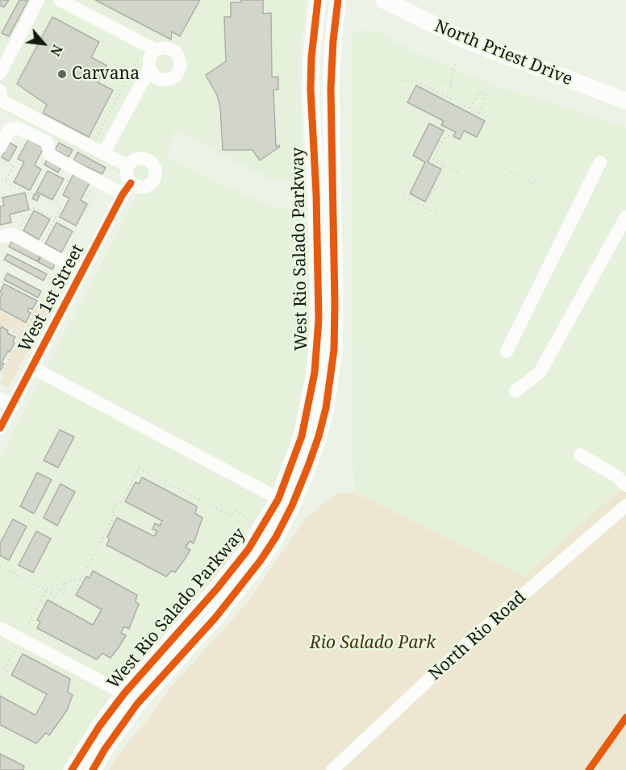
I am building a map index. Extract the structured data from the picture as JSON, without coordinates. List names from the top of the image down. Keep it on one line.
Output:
{"streets":{"main road":["North Priest Drive","West Rio Salado Parkway"],"street":["West 1st Street","North Rio Road"]},"parks":["Rio Salado Park"],"places":["Carvana"],"north":"bottom right"}
